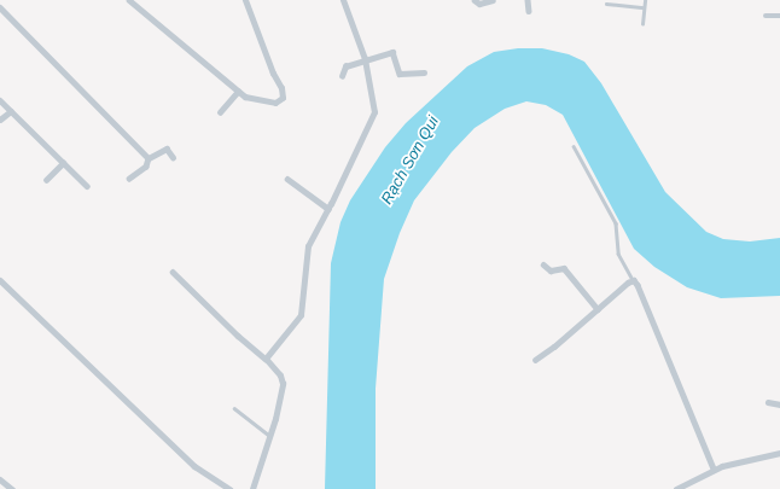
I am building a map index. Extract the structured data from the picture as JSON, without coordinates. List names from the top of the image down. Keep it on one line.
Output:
{"water":["Rạch Sơn Qui"]}
